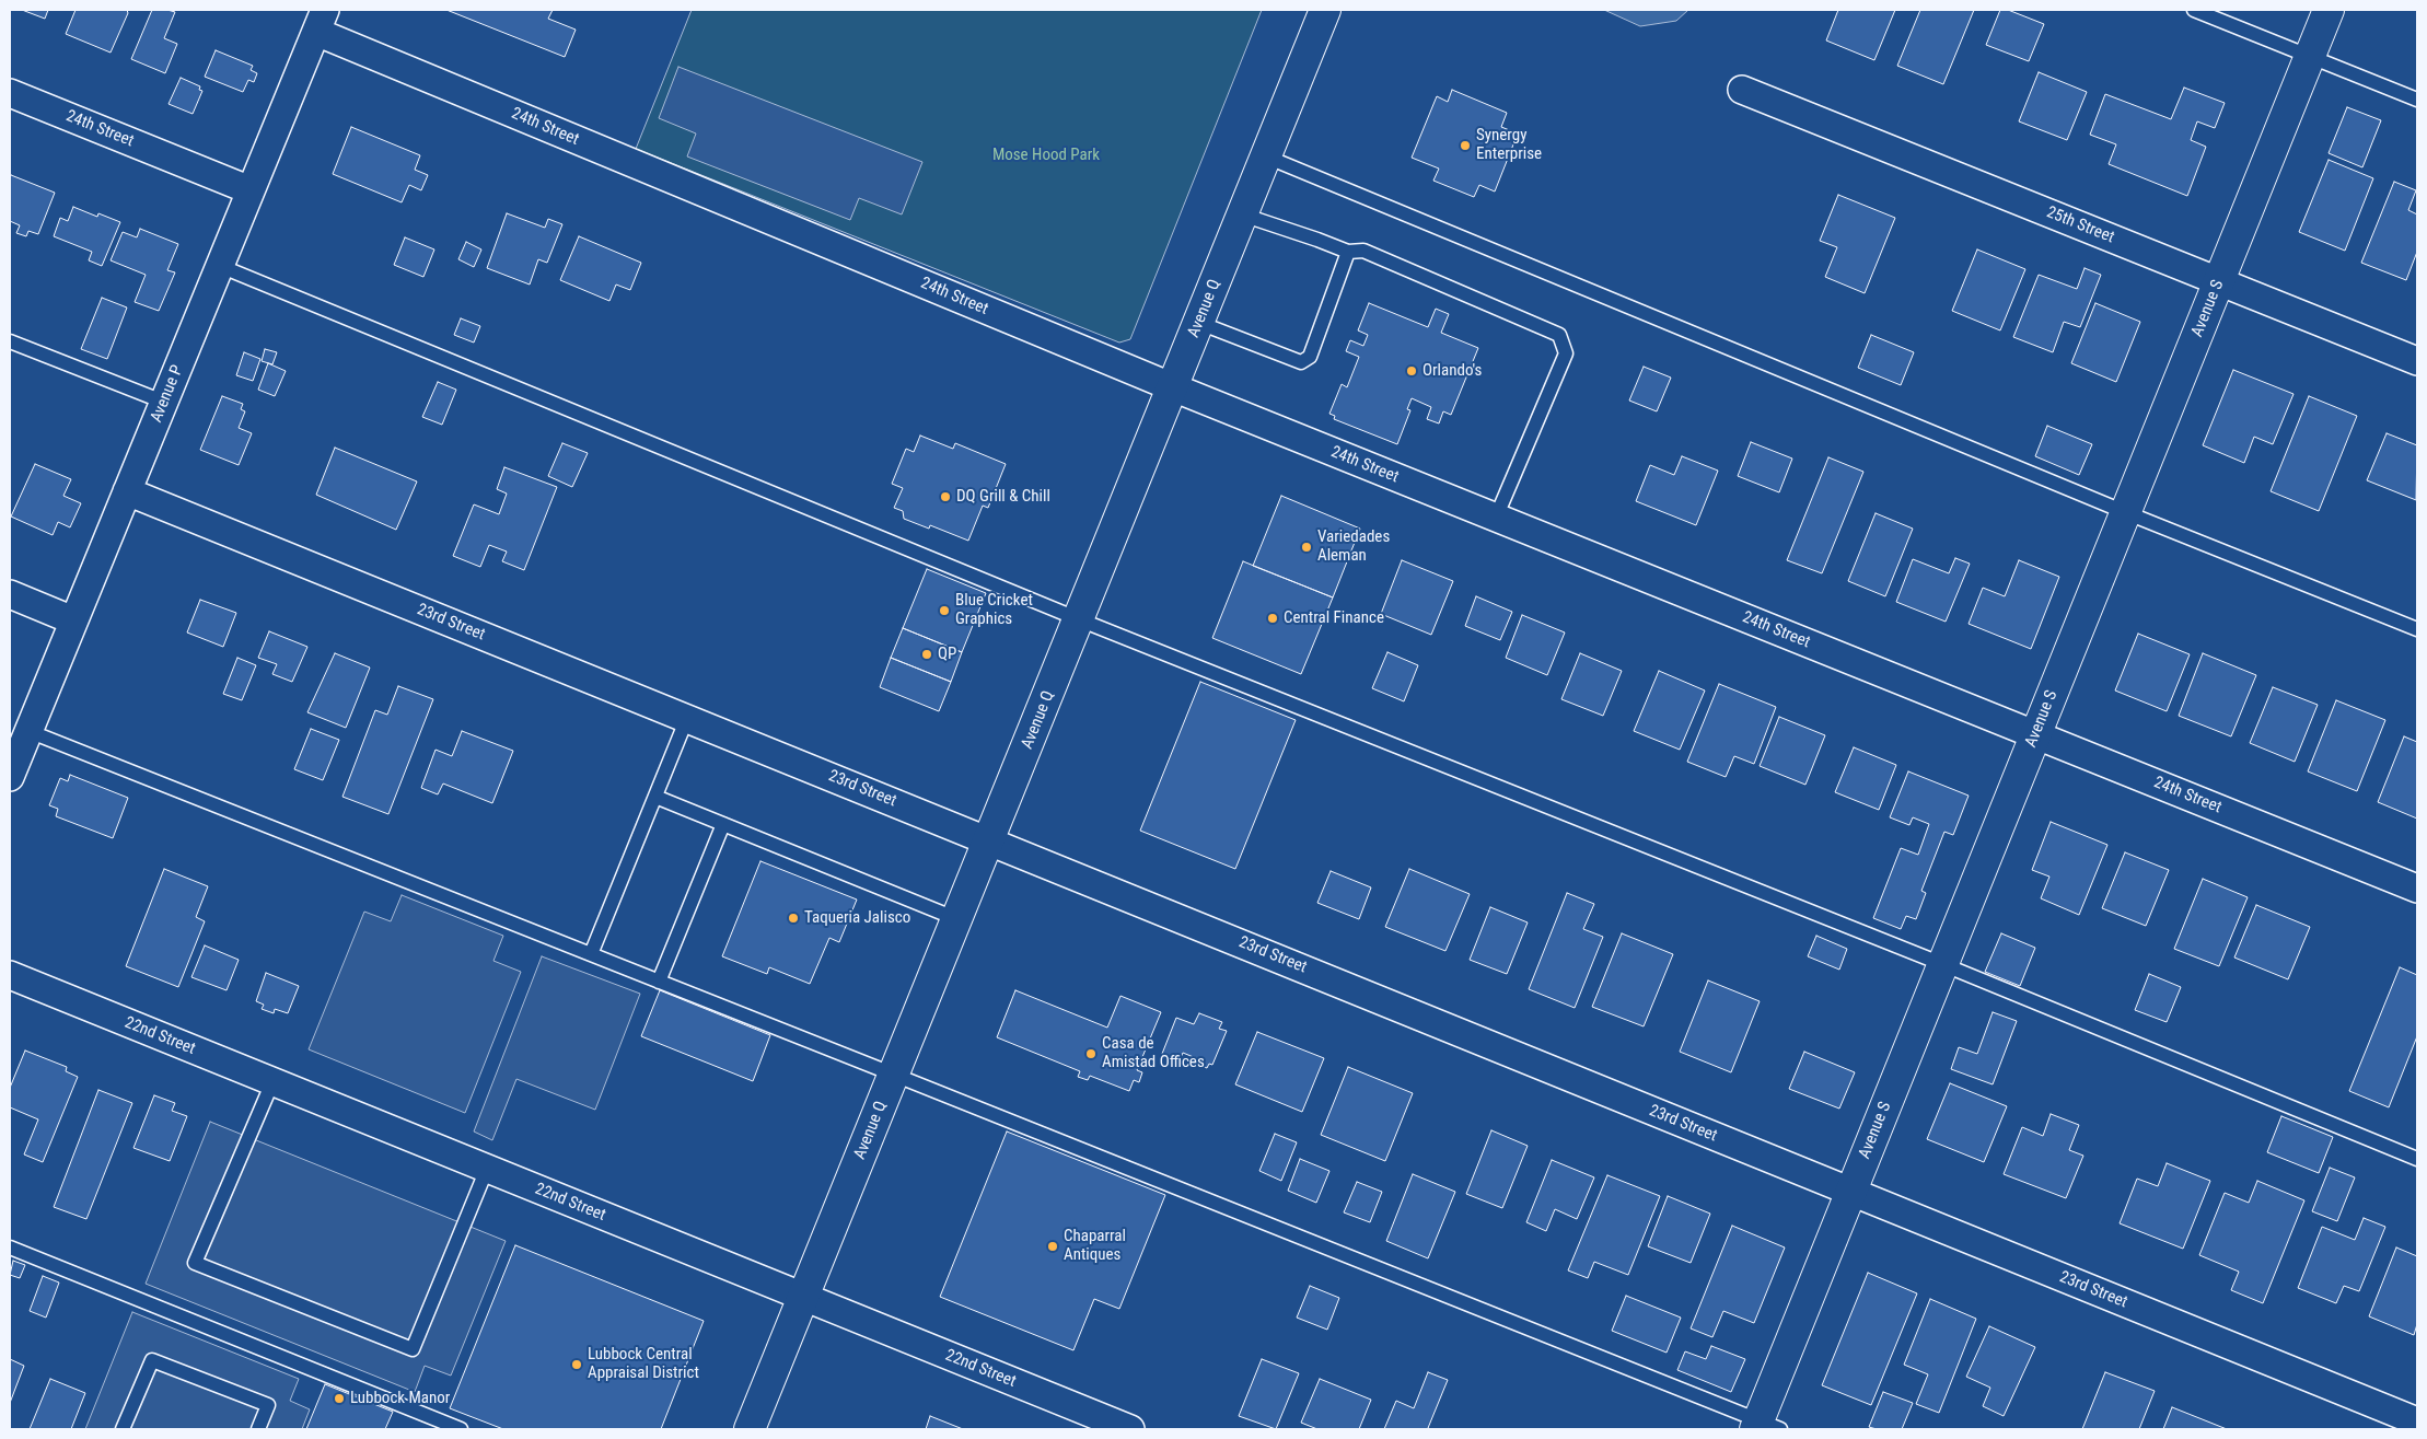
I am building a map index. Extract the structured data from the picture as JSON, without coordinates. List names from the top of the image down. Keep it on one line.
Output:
{"streets":{"main road":["Avenue Q","Avenue S"],"street":["24th Street","25th Street","Avenue P","23rd Street","22nd Street"]},"crossings":[["24th Street","Avenue Q"],["24th Street","Avenue S"],["24th Street","Avenue P"],["25th Street","Avenue S"],["Avenue Q","23rd Street"],["Avenue Q","22nd Street"],["Avenue S","23rd Street"],["Avenue P","23rd Street"]],"parks":["Mose Hood Park"],"places":["Synergy Enterprise","Orlando's","DQ Grill & Chill","Variedades Aleman","Blue Cricket Graphics","Central Finance","QP","Taqueria Jalisco","Casa de Amistad Offices","Chaparral Antiques","Lubbock Central Appraisal District","Lubbock Manor"]}
